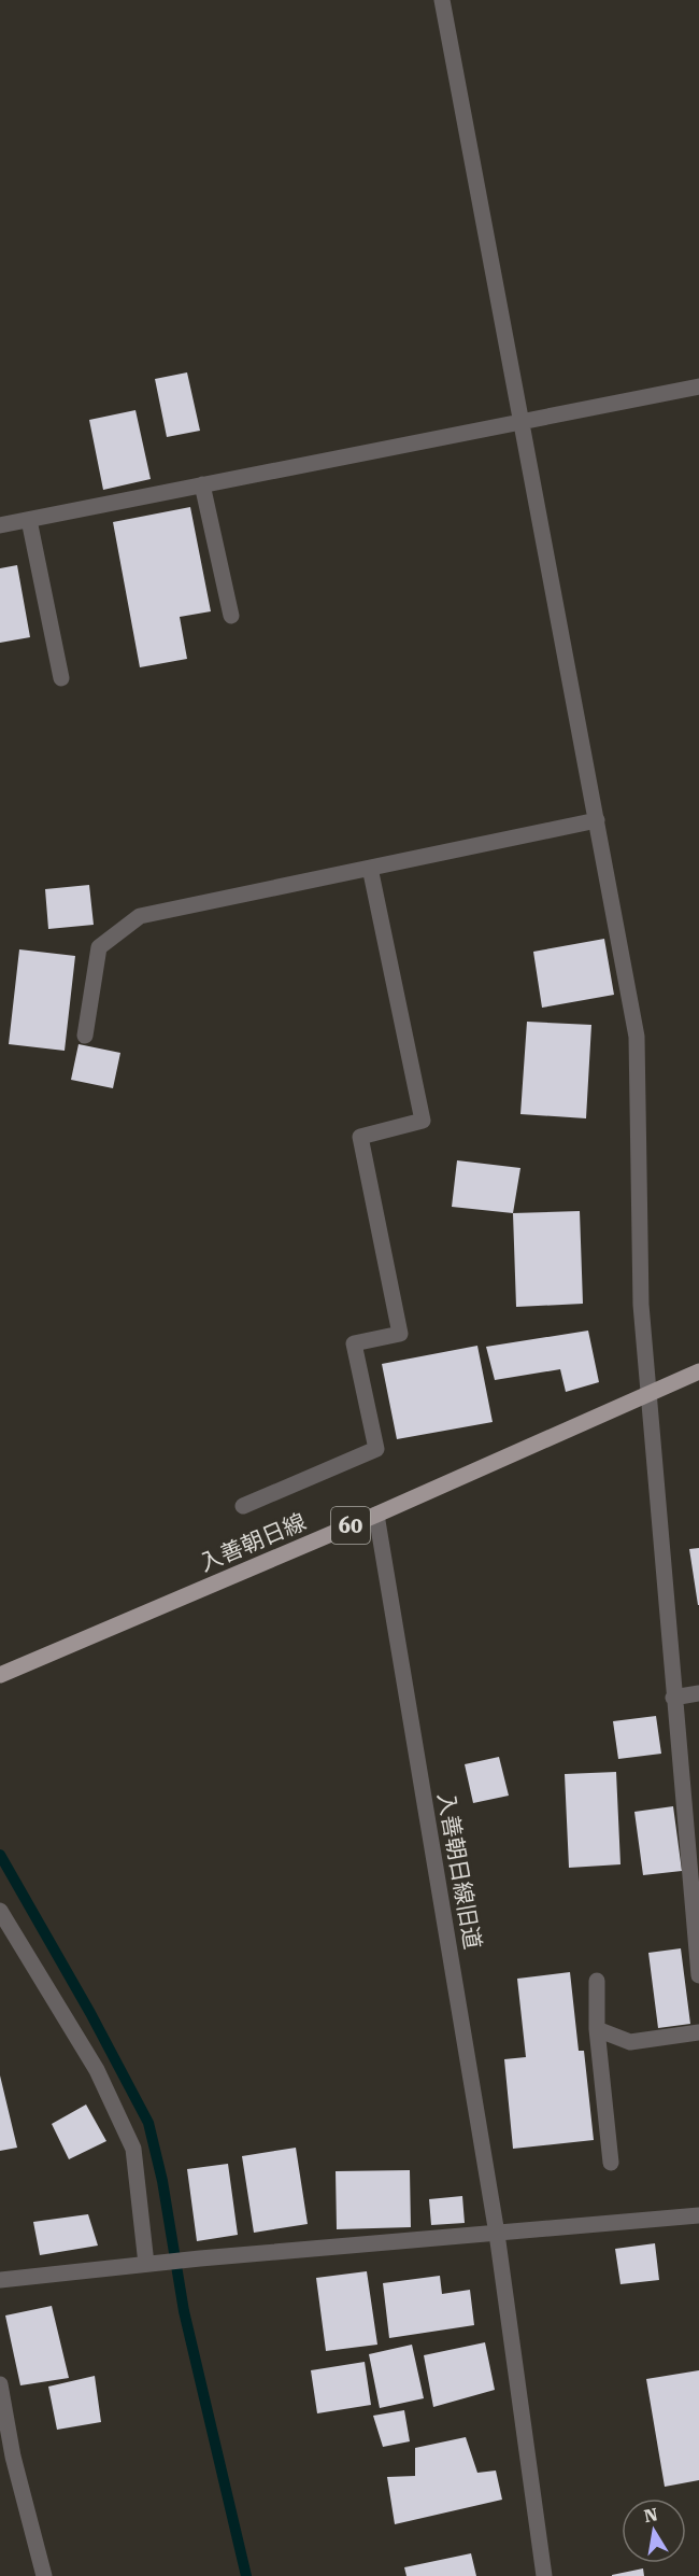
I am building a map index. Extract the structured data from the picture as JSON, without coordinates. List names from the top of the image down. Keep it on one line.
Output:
{"streets":{"main road":["60","入善朝日線"],"street":["入善朝日線旧道"]},"crossings":[["入善朝日線","入善朝日線旧道"]],"north":"top"}
